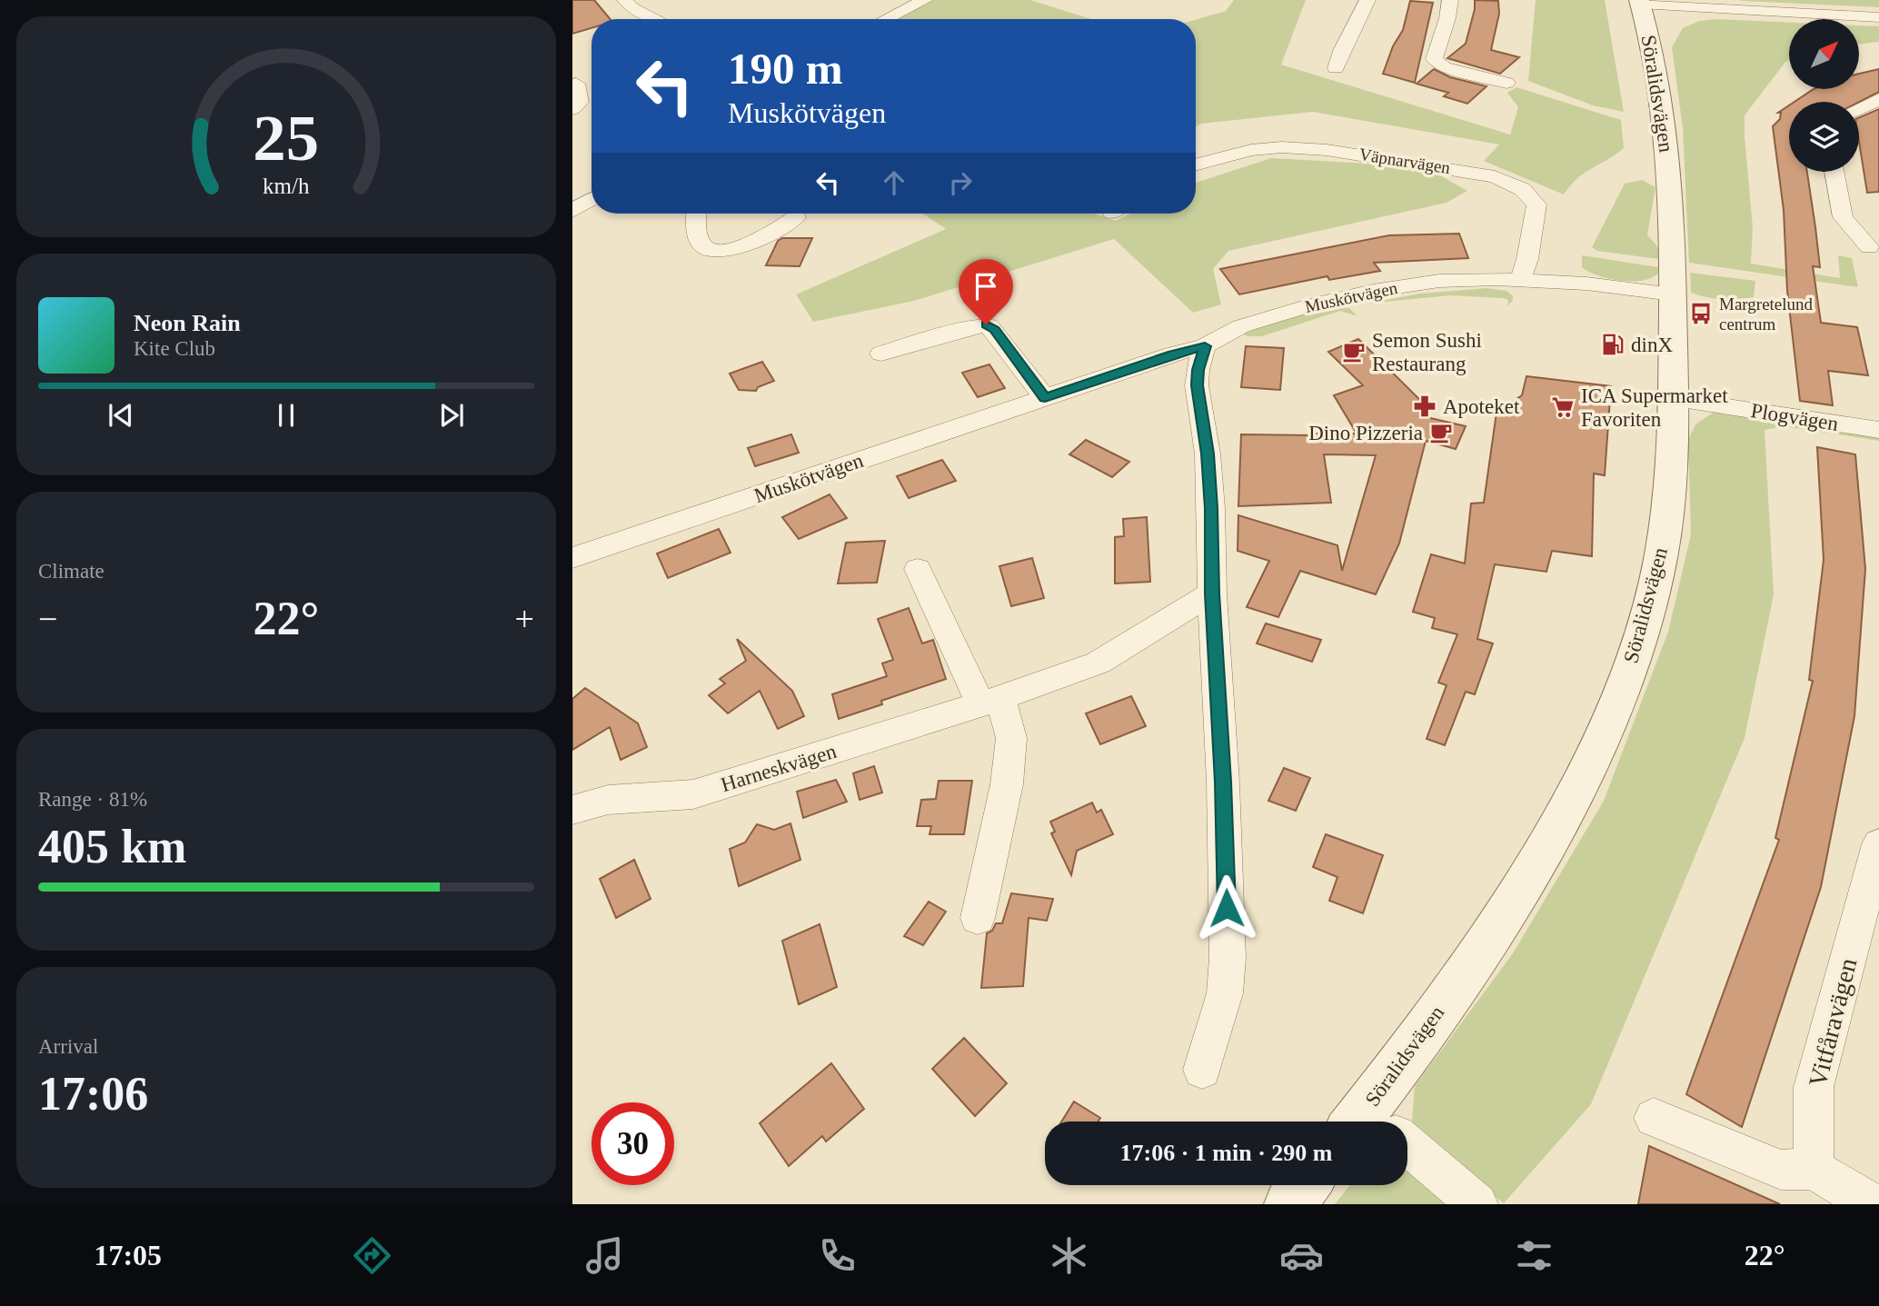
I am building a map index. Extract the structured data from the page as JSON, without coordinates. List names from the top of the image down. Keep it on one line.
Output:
{"streets":{"street":["Söralidsvägen","Väpnarvägen","Muskötvägen","Plogvägen","Harneskvägen","Vitfåravägen"]},"crossings":[["Söralidsvägen","Muskötvägen"],["Söralidsvägen","Plogvägen"],["Väpnarvägen","Muskötvägen"]],"places":{"bus stop":["Margretelund centrum"],"fuel station":["dinX"],"cafe":["Semon Sushi Restaurang","Dino Pizzeria"],"pharmacy":["Apoteket"],"supermarket":["ICA Supermarket Favoriten"]},"north":"top right","page":{"turn":["190 m","Muskötvägen"],"song":["Neon Rain","Kite Club"],"tile":["Climate",["Range · 81%","405 km"],["Arrival","17:06"]],"heat":["−","22°","+"],"limit":"30","trip":"17:06 · 1 min · 290 m","tabs":["17:05","22°"],"gauge":["25","km/h"]}}
